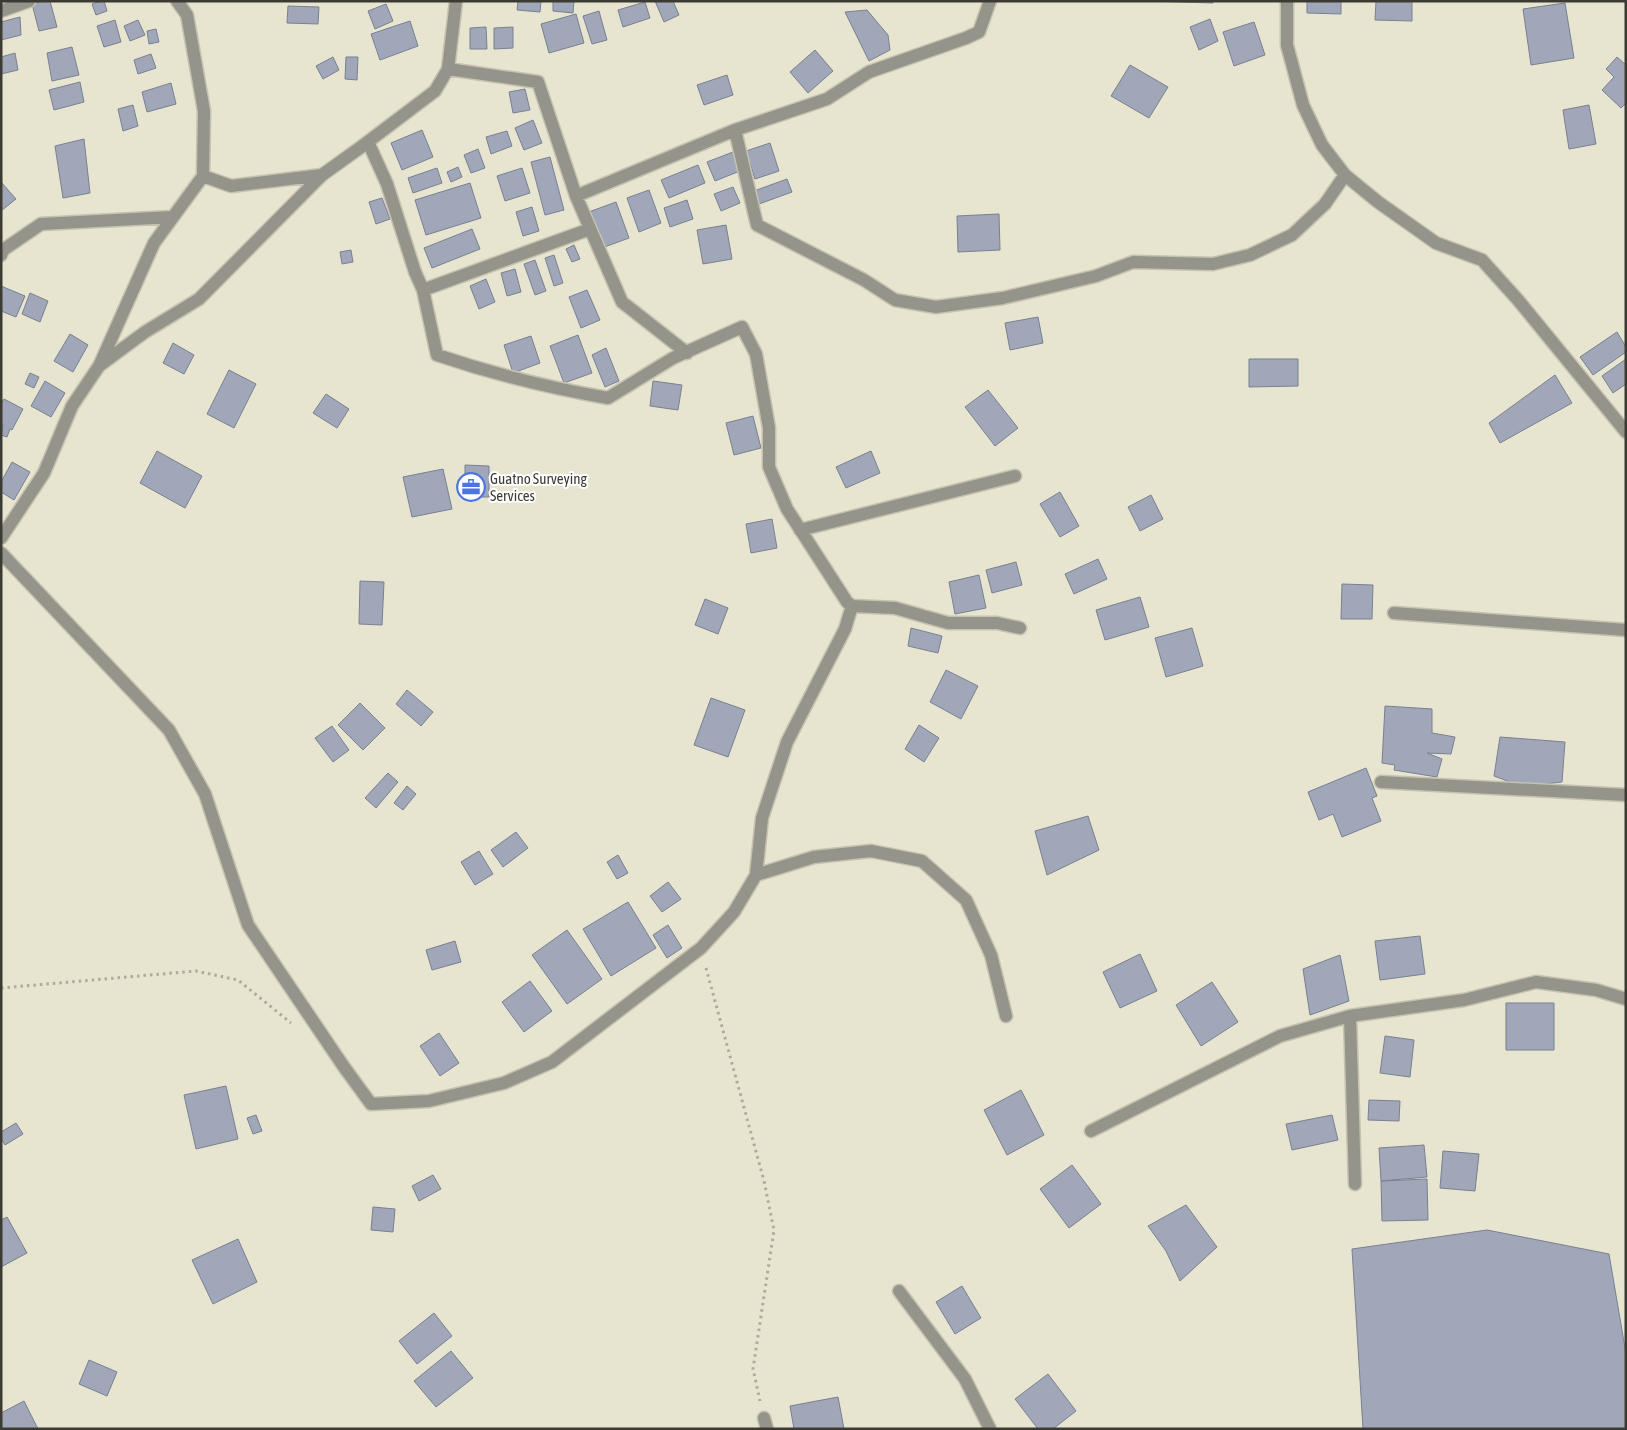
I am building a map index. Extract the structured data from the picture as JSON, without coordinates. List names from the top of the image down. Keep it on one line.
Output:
{"places":{"office":["Guatno Surveying Services"]}}
